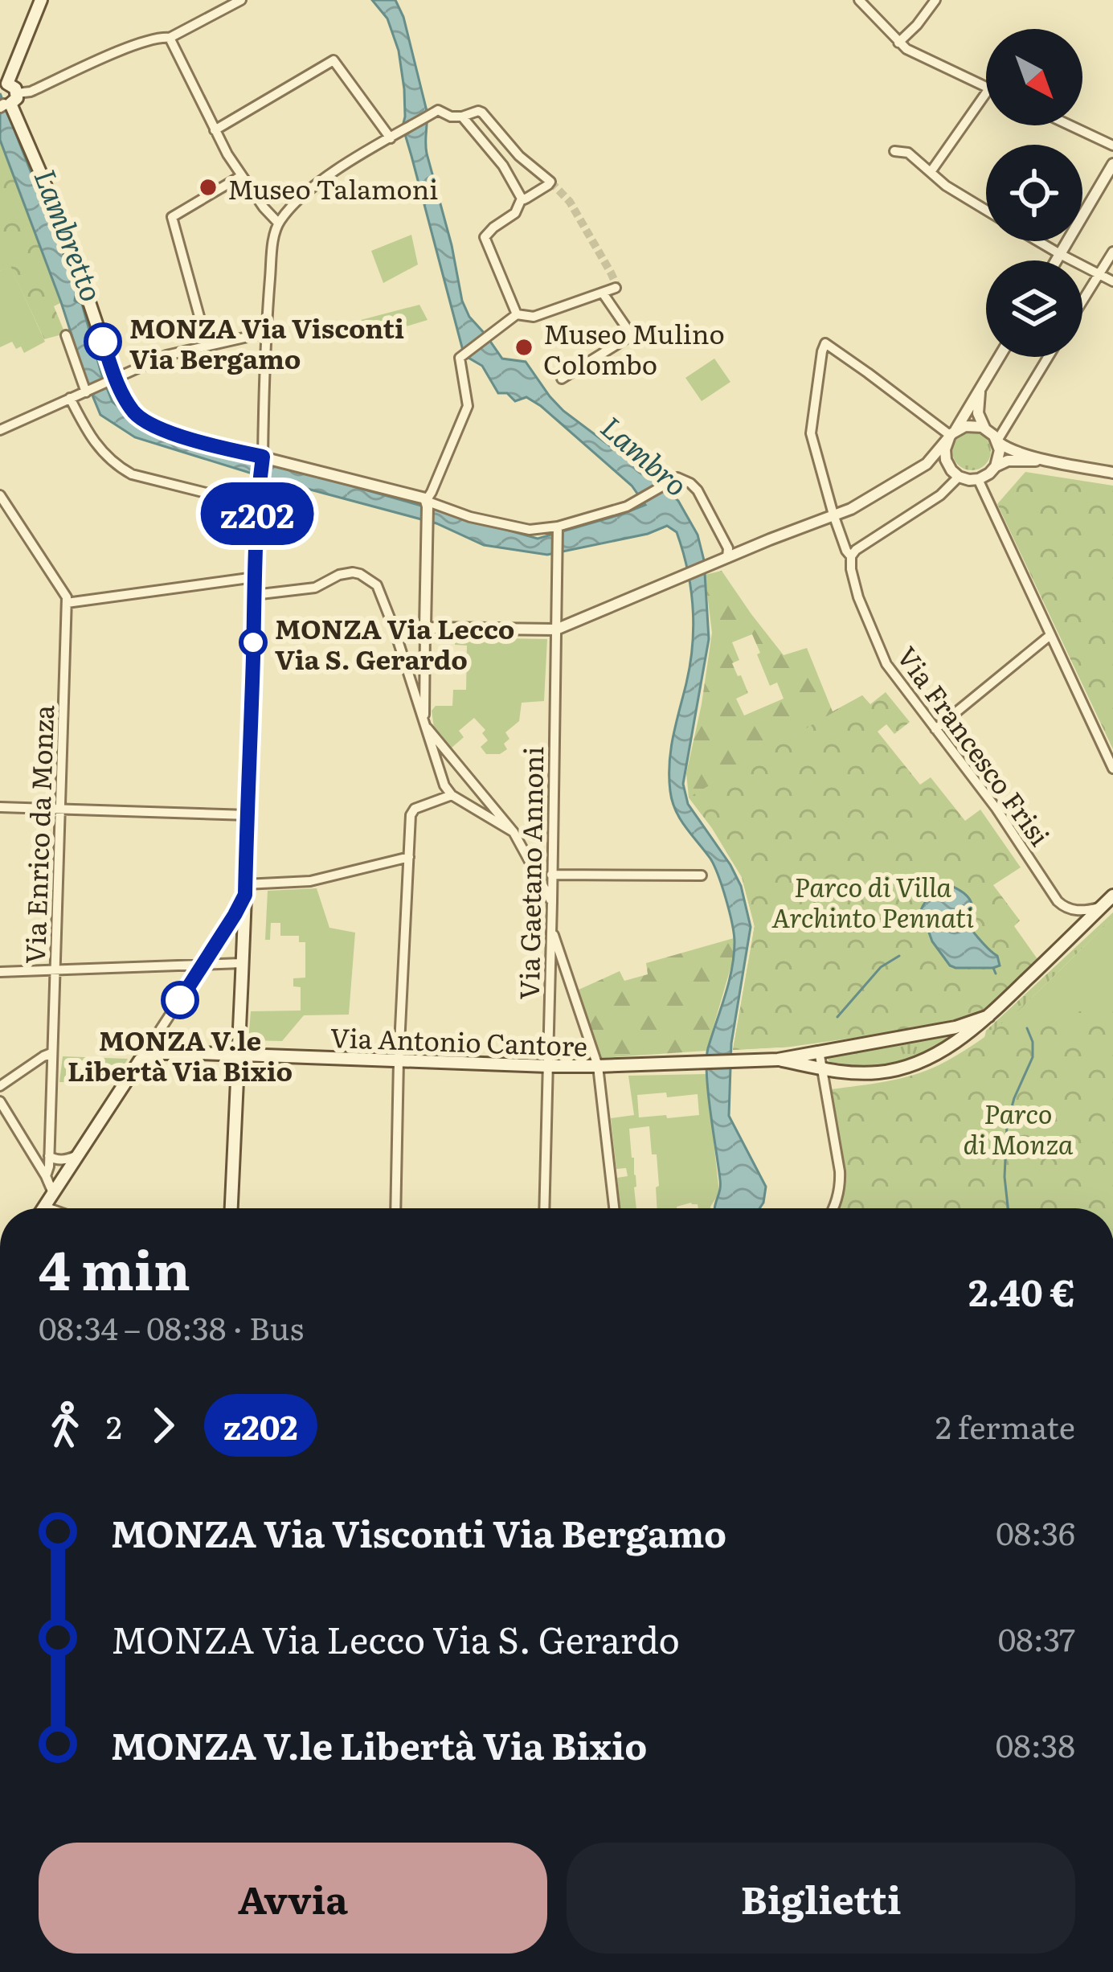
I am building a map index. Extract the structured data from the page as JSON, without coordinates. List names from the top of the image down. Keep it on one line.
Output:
{"streets":{"main road":["Via Antonio Cantore"],"street":["Via Francesco Frisi","Via Enrico da Monza","Via Gaetano Annoni"]},"crossings":[["Via Gaetano Annoni","Via Antonio Cantore"]],"water":["Lambretto","Lambro"],"parks":["Parco di Villa Archinto Pennati","Parco di Monza"],"places":["Museo Talamoni","MONZA Via Visconti Via Bergamo","Museo Mulino Colombo","MONZA Via Lecco Via S. Gerardo","MONZA V.le Libertà Via Bixio"],"lines":["bus line z202"],"north":"bottom right","page":{"on_map":"z202","heading":["4 min","08:34 – 08:38 · Bus","2.40 €"],"legs":["2","z202","2 fermate"],"list":[{"name":"MONZA Via Visconti Via Bergamo","value":"08:36"},{"name":"MONZA Via Lecco Via S. Gerardo","value":"08:37"},{"name":"MONZA V.le Libertà Via Bixio","value":"08:38"}],"buttons":["Avvia","Biglietti"]}}
